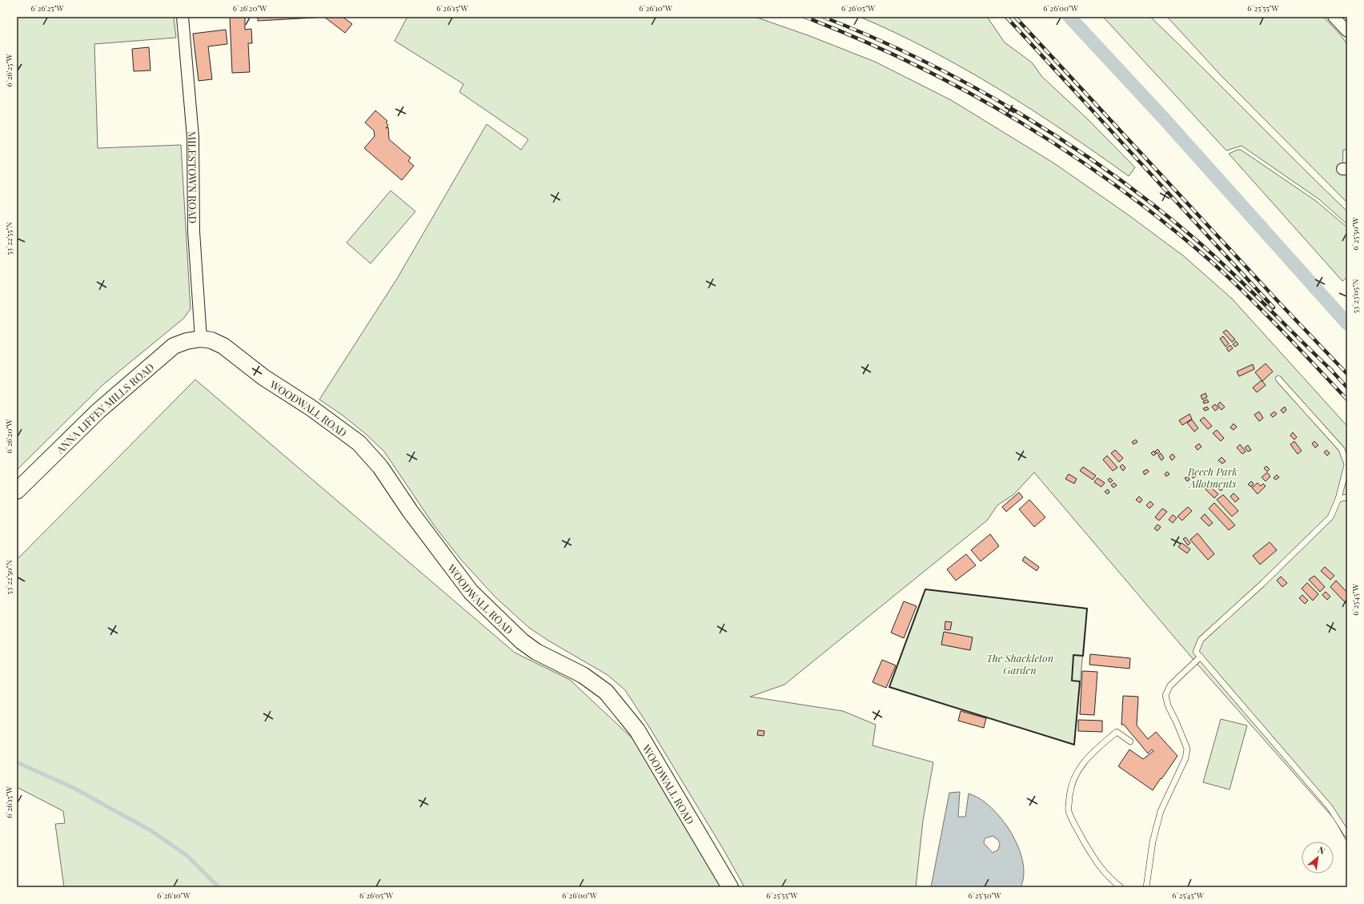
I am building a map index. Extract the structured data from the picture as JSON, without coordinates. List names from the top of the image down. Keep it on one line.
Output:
{"streets":{"main road":["ANNA LIFFEY MILLS ROAD","WOODWALL ROAD"],"street":["MILESTOWN ROAD"]},"crossings":[["MILESTOWN ROAD","ANNA LIFFEY MILLS ROAD"],["MILESTOWN ROAD","WOODWALL ROAD"],["ANNA LIFFEY MILLS ROAD","WOODWALL ROAD"]],"parks":["Beech Park Allotments","The Shackleton Garden"],"north":"top right","coordinates":["6°26'25\"W","6°26'20\"W","6°26'15\"W","6°26'10\"W","6°26'05\"W","6°26'00\"W","6°25'55\"W","6°25'50\"W","53°22'55\"N","53°23'05\"N","53°22'50\"N","6°25'45\"W"]}
